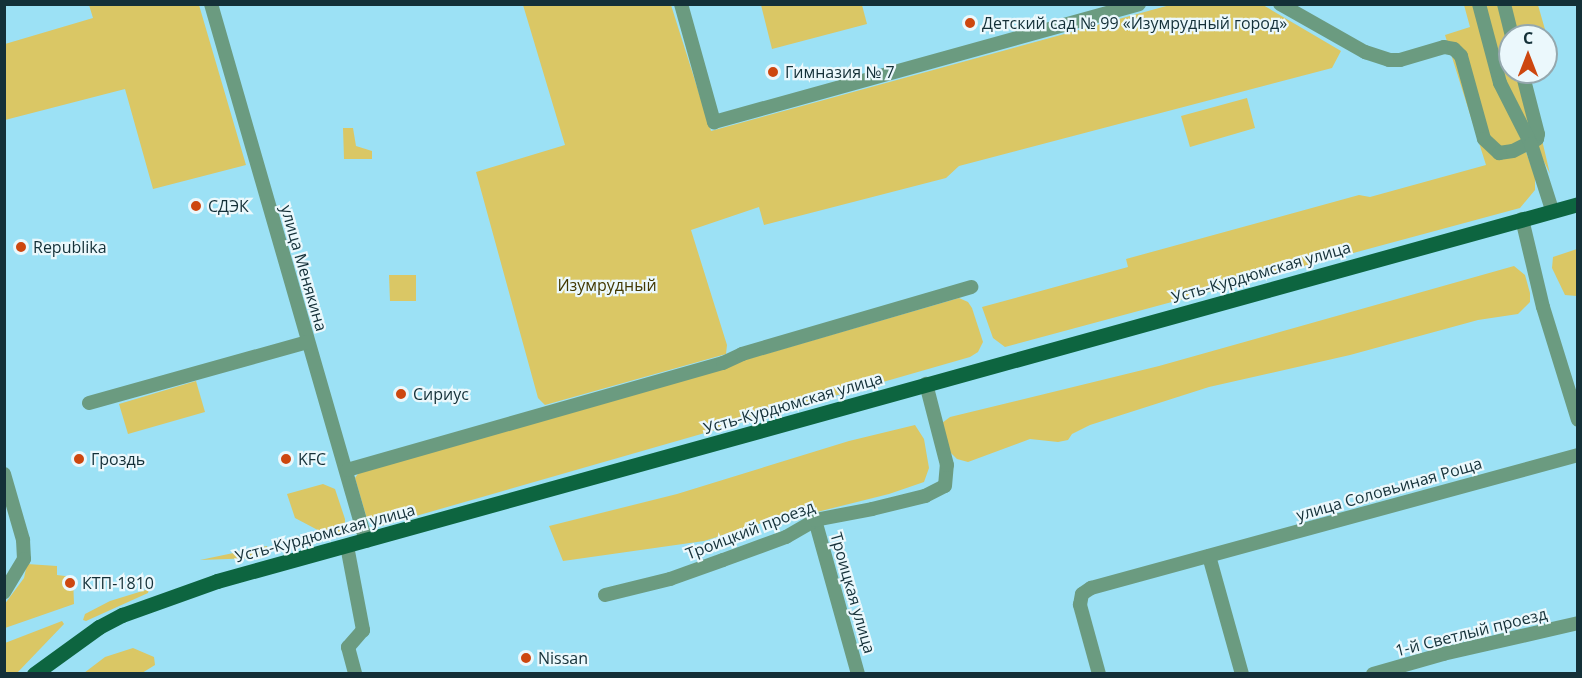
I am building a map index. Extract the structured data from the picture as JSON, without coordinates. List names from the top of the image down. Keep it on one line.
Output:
{"streets":{"main road":["Усть-Курдюмская улица"],"street":["улица Менякина","улица Соловьиная Роща","Троицкий проезд","Троицкая улица","1-й Светлый проезд"]},"crossings":[["улица Менякина","Усть-Курдюмская улица"],["Усть-Курдюмская улица","Троицкий проезд"],["Троицкий проезд","Троицкая улица"]],"parks":["Изумрудный"],"places":["Детский сад № 99 «Изумрудный город»","Гимназия № 7","СДЭК","Republika","Сириус","Гроздь","KFC","КТП-1810","Nissan"],"north":"top"}
